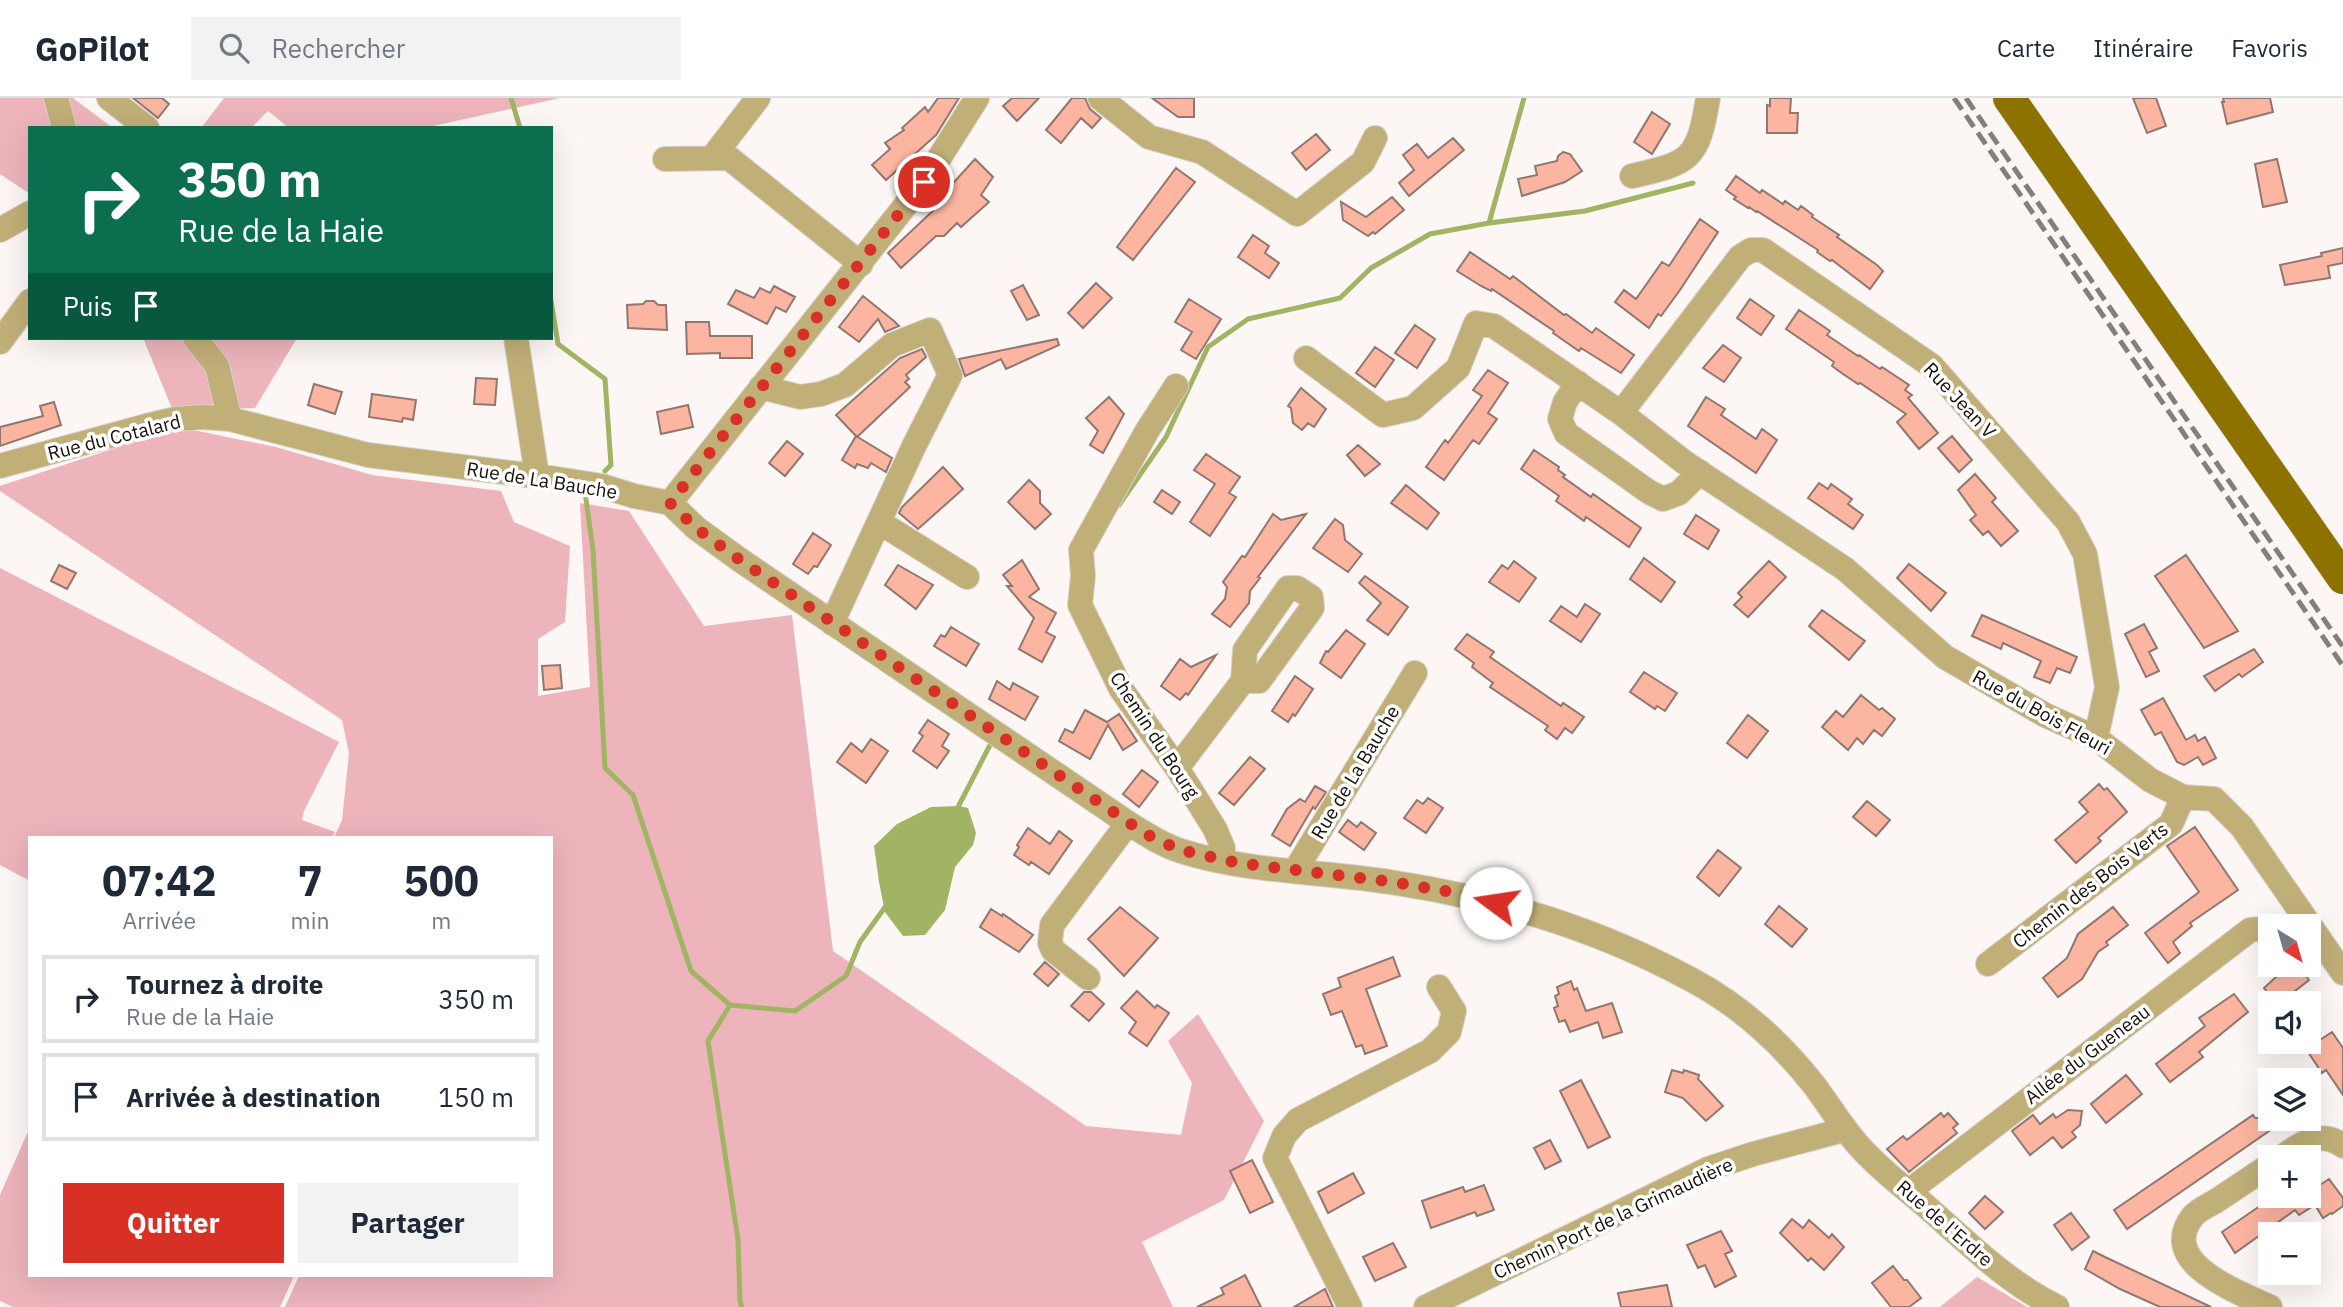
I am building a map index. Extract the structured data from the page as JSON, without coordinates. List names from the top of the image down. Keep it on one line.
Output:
{"streets":{"street":["Rue Jean V","Rue du Cotalard","Rue de La Bauche","Rue du Bois Fleuri","Chemin du Bourg","Chemin des Bois Verts","Allée du Gueneau","Chemin Port de la Grimaudière","Rue de l'Erdre"]},"crossings":[["Rue Jean V","Rue du Bois Fleuri"],["Rue du Cotalard","Rue de La Bauche"],["Rue du Bois Fleuri","Chemin des Bois Verts"],["Allée du Gueneau","Rue de l'Erdre"],["Chemin Port de la Grimaudière","Rue de l'Erdre"]],"north":"bottom right","page":{"header":"GoPilot","search":"Rechercher","nav":["Carte","Itinéraire","Favoris"],"turn":["350 m","Rue de la Haie"],"then":"Puis","eta":["07:42","Arrivée","7","min","500","m"],"map_buttons":["+","−"],"list":[{"name":"Tournez à droite","note":"Rue de la Haie","value":"350 m"},{"name":"Arrivée à destination","value":"150 m"}],"buttons":["Quitter","Partager"]}}
